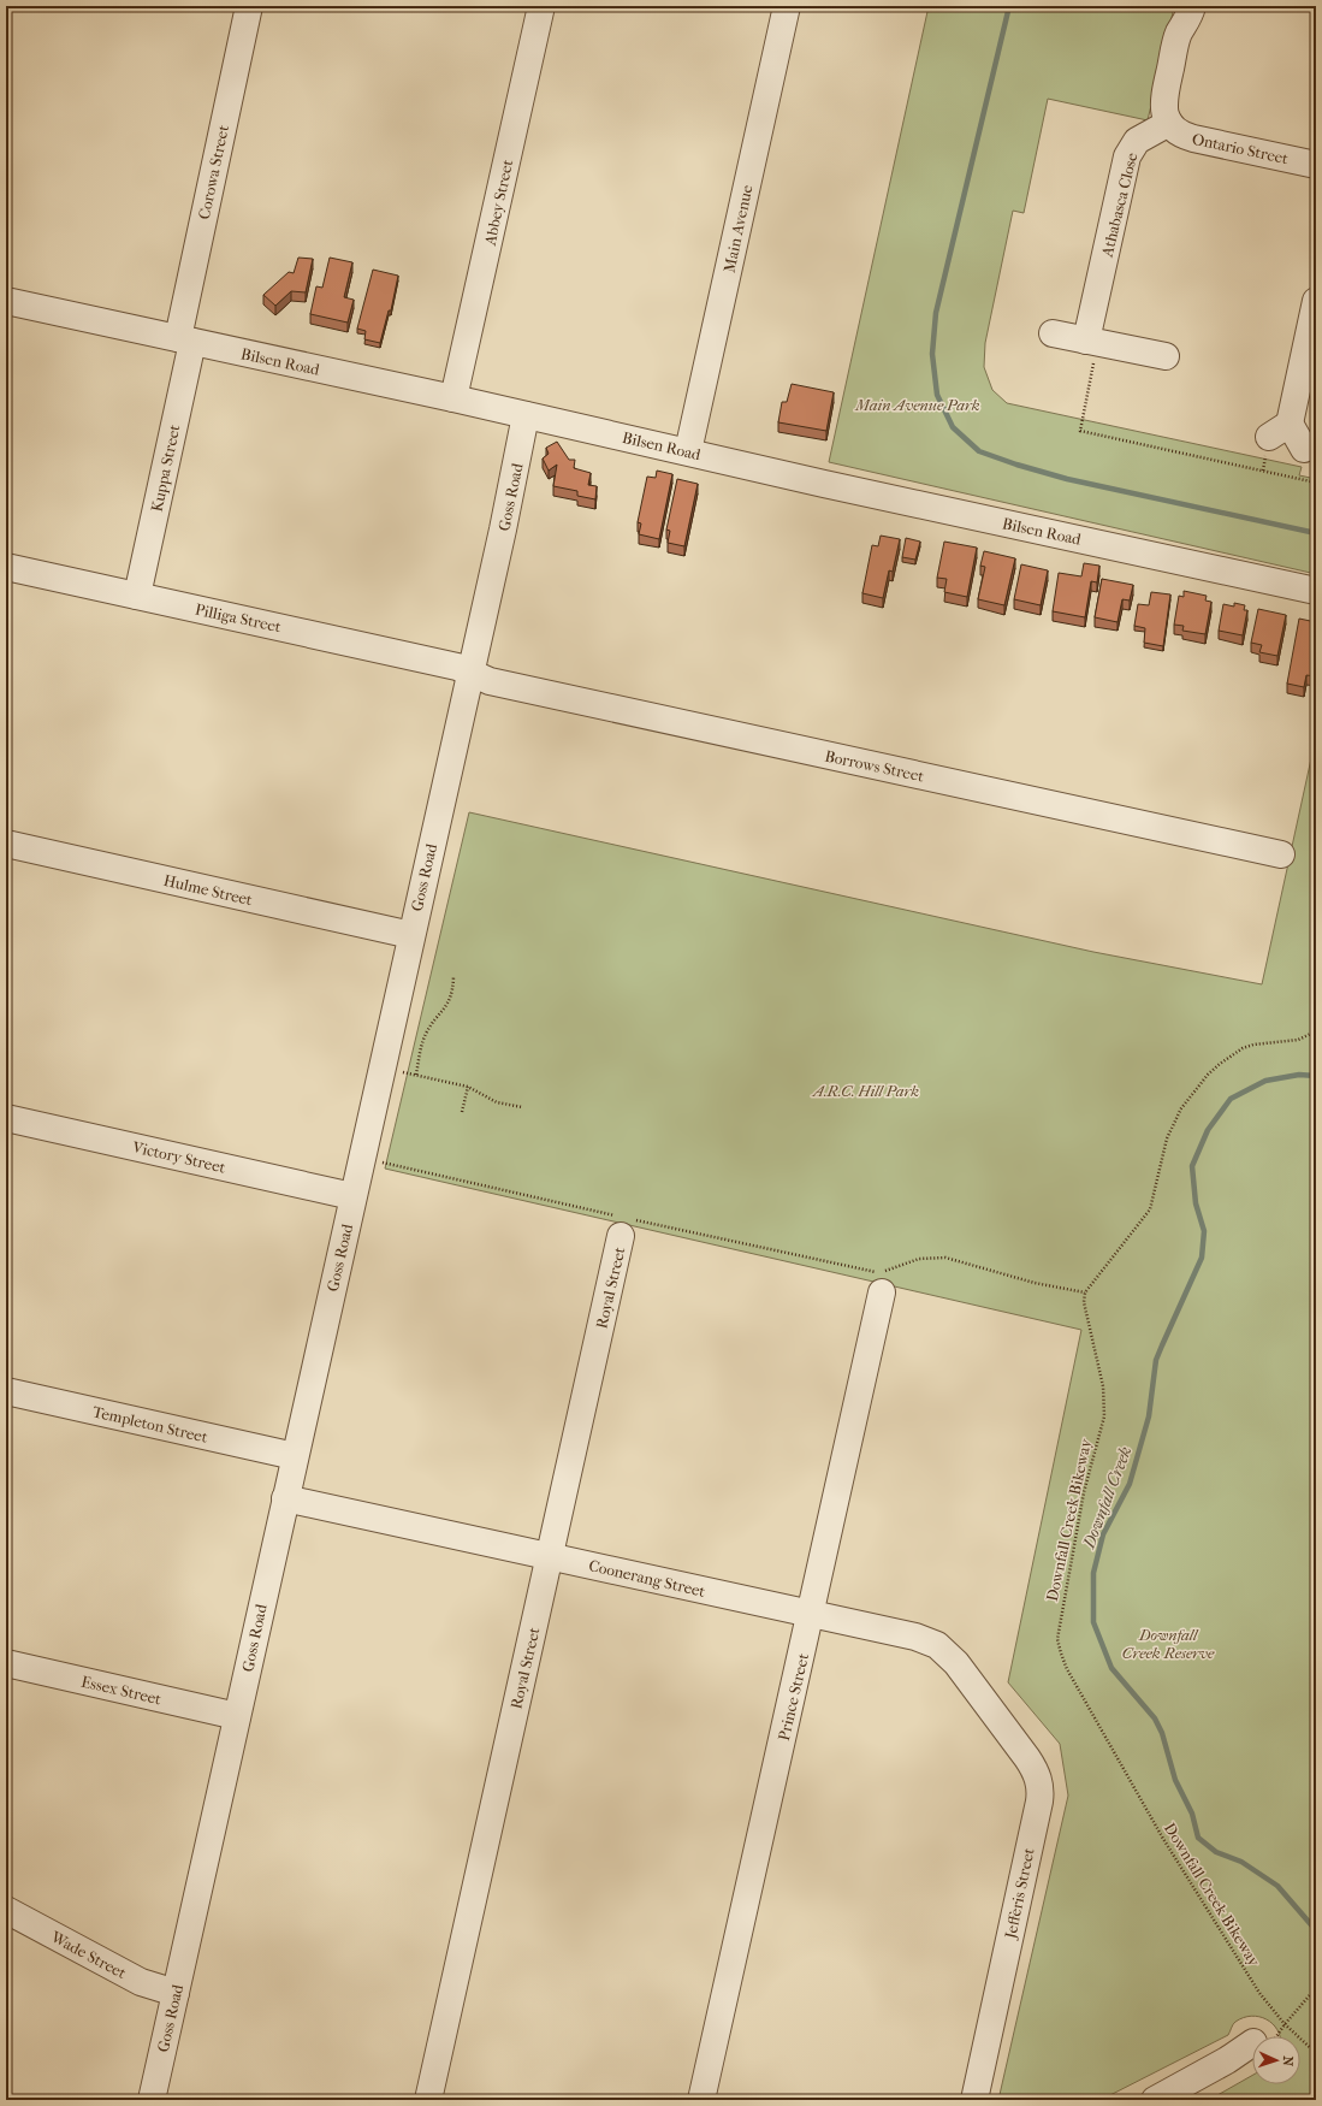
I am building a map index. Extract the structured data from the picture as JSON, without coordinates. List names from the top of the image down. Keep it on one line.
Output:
{"streets":{"street":["Ontario Street","Corowa Street","Abbey Street","Athabasca Close","Main Avenue","Bilsen Road","Kuppa Street","Goss Road","Pilliga Street","Borrows Street","Hulme Street","Victory Street","Royal Street","Templeton Street","Coonerang Street","Essex Street","Prince Street","Jefferis Street","Wade Street"],"path":["Downfall Creek Bikeway"]},"crossings":[["Ontario Street","Athabasca Close"],["Corowa Street","Bilsen Road"],["Corowa Street","Kuppa Street"],["Abbey Street","Bilsen Road"],["Main Avenue","Bilsen Road"],["Bilsen Road","Kuppa Street"],["Bilsen Road","Goss Road"],["Kuppa Street","Pilliga Street"],["Goss Road","Pilliga Street"],["Goss Road","Borrows Street"],["Goss Road","Hulme Street"],["Goss Road","Victory Street"],["Goss Road","Templeton Street"],["Goss Road","Coonerang Street"],["Goss Road","Essex Street"],["Goss Road","Wade Street"],["Pilliga Street","Borrows Street"],["Royal Street","Coonerang Street"],["Coonerang Street","Prince Street"],["Coonerang Street","Jefferis Street"]],"water":["Downfall Creek"],"parks":["Main Avenue Park","A.R.C. Hill Park","Downfall Creek Reserve"],"north":"right"}
